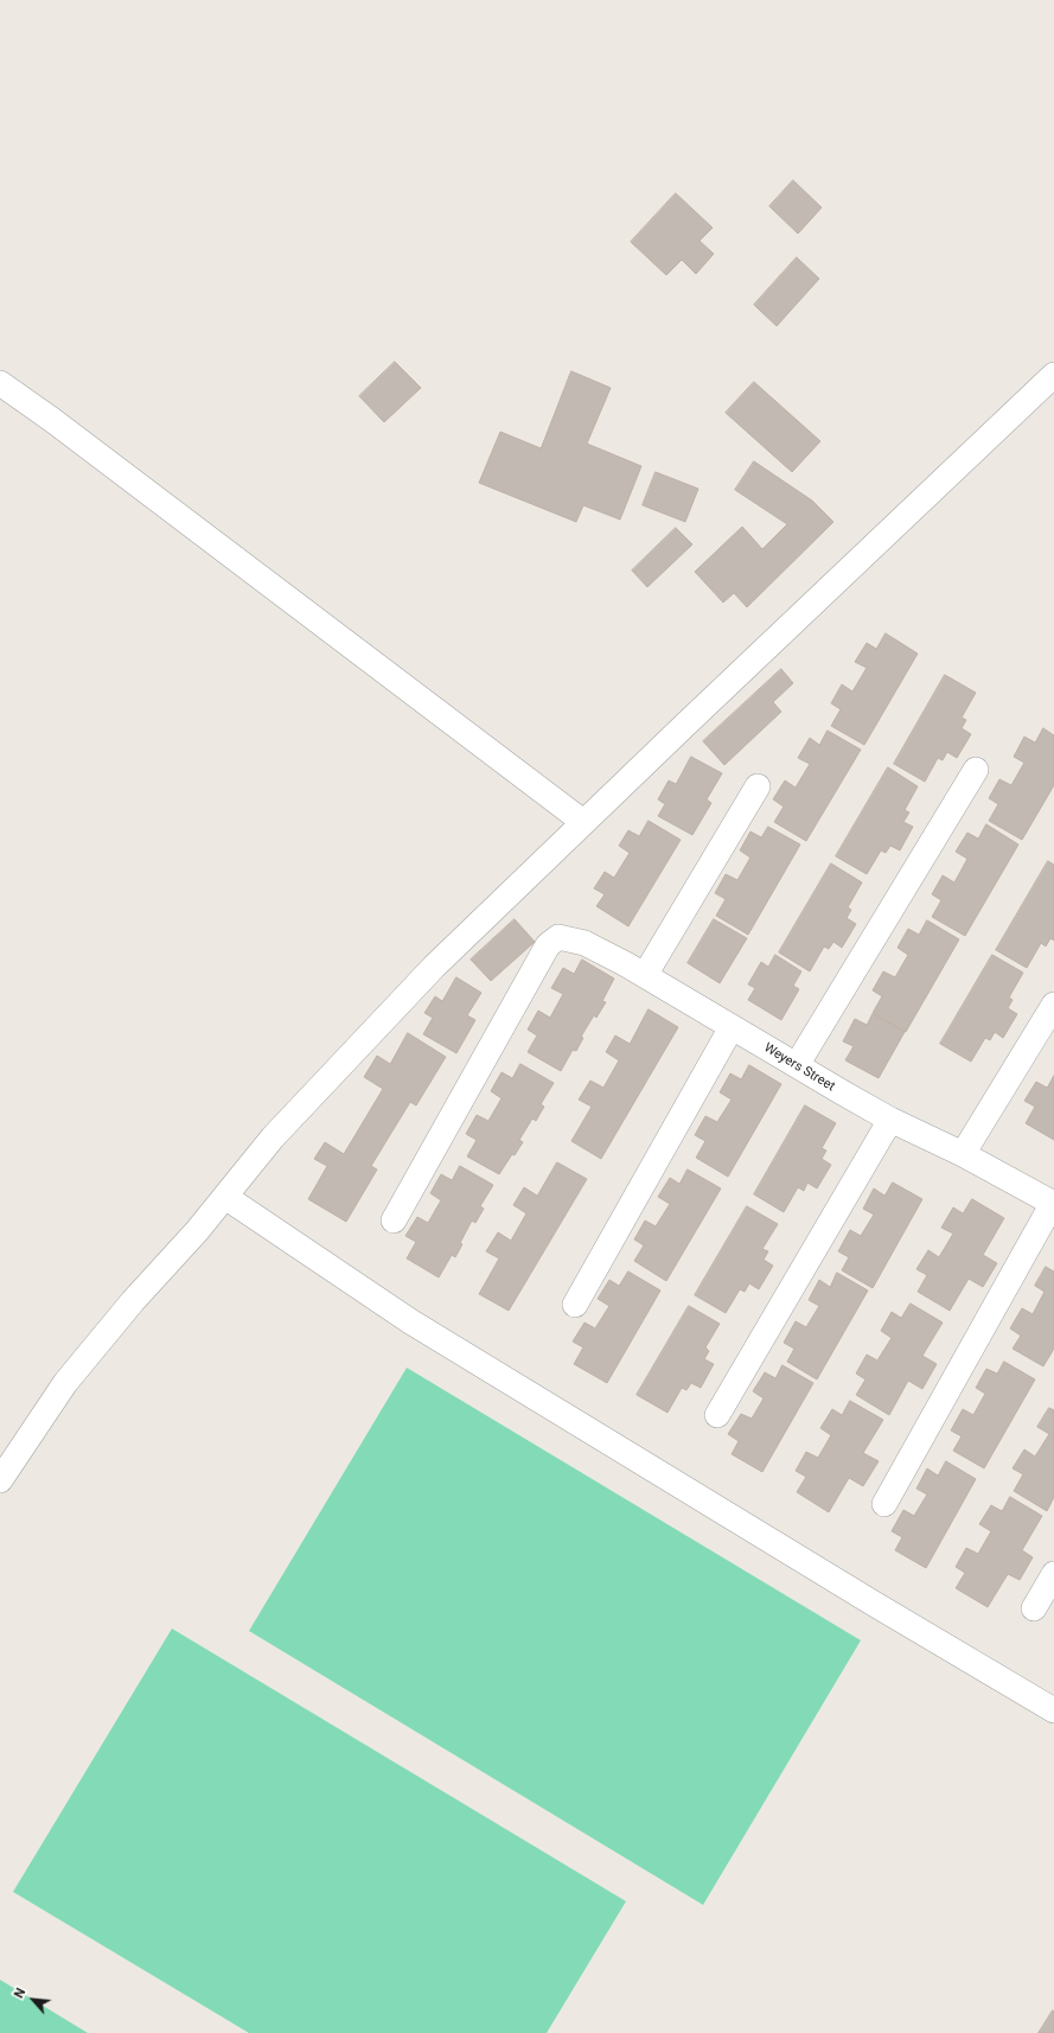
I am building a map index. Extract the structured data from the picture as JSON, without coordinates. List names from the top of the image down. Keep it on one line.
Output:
{"streets":{"street":["Weyers Street"]},"north":"top left"}
